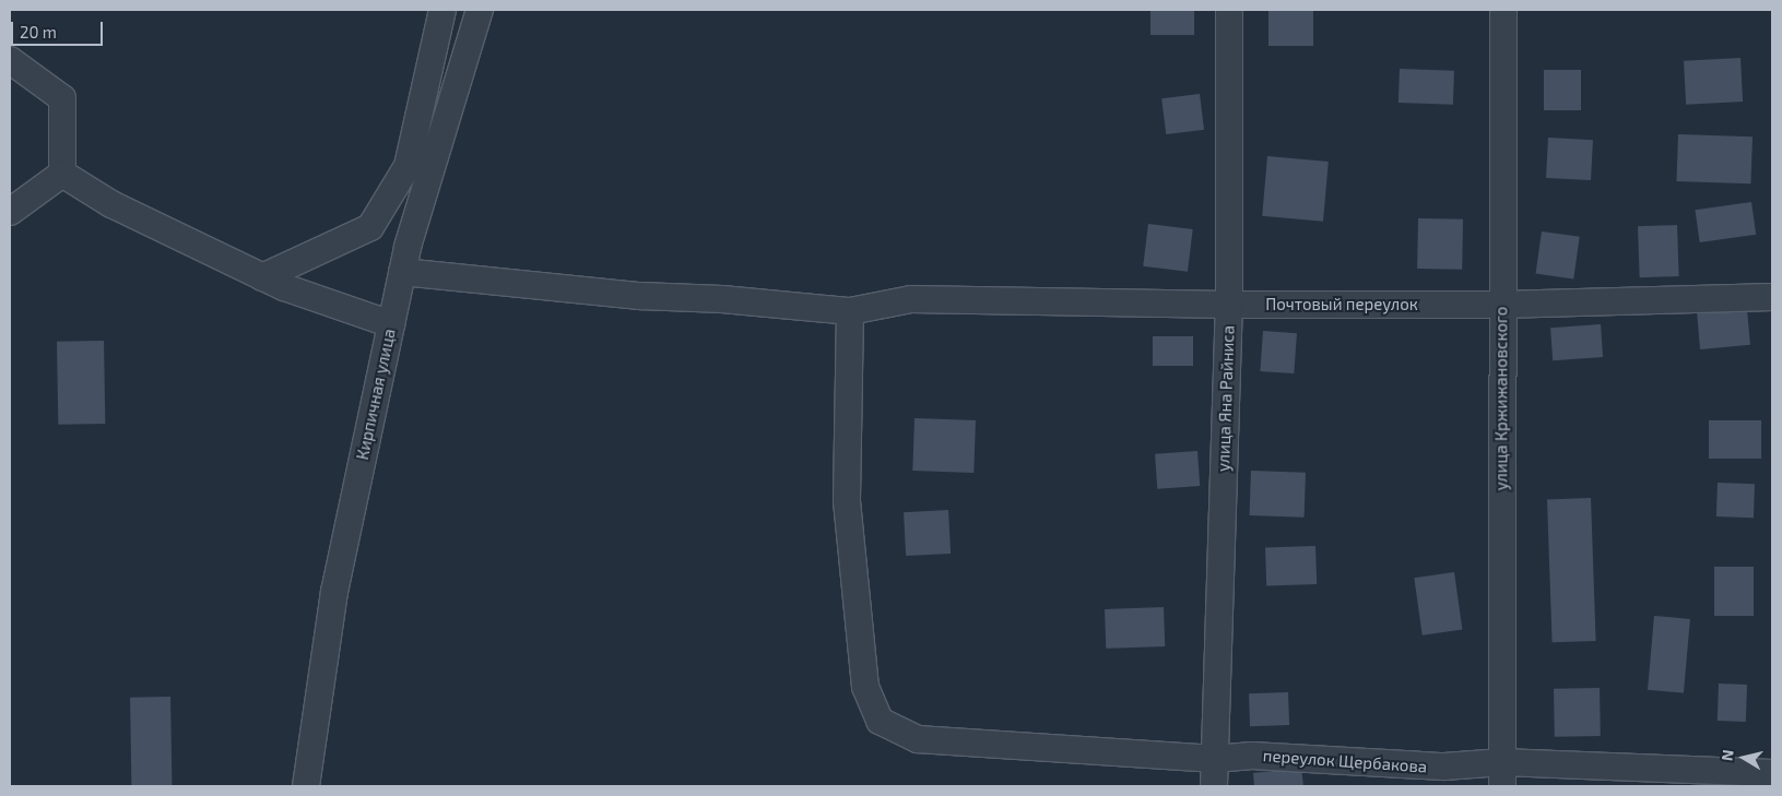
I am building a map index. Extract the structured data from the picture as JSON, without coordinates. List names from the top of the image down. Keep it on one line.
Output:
{"streets":{"street":["Почтовый переулок","Кирпичная улица","улица Яна Райниса","улица Кржижановского","переулок Щербакова"]},"crossings":[["Почтовый переулок","Кирпичная улица"],["Почтовый переулок","улица Яна Райниса"],["Почтовый переулок","улица Кржижановского"],["Почтовый переулок","переулок Щербакова"],["улица Яна Райниса","переулок Щербакова"],["улица Кржижановского","переулок Щербакова"]],"scale_bar":"20 m","north":"left"}
